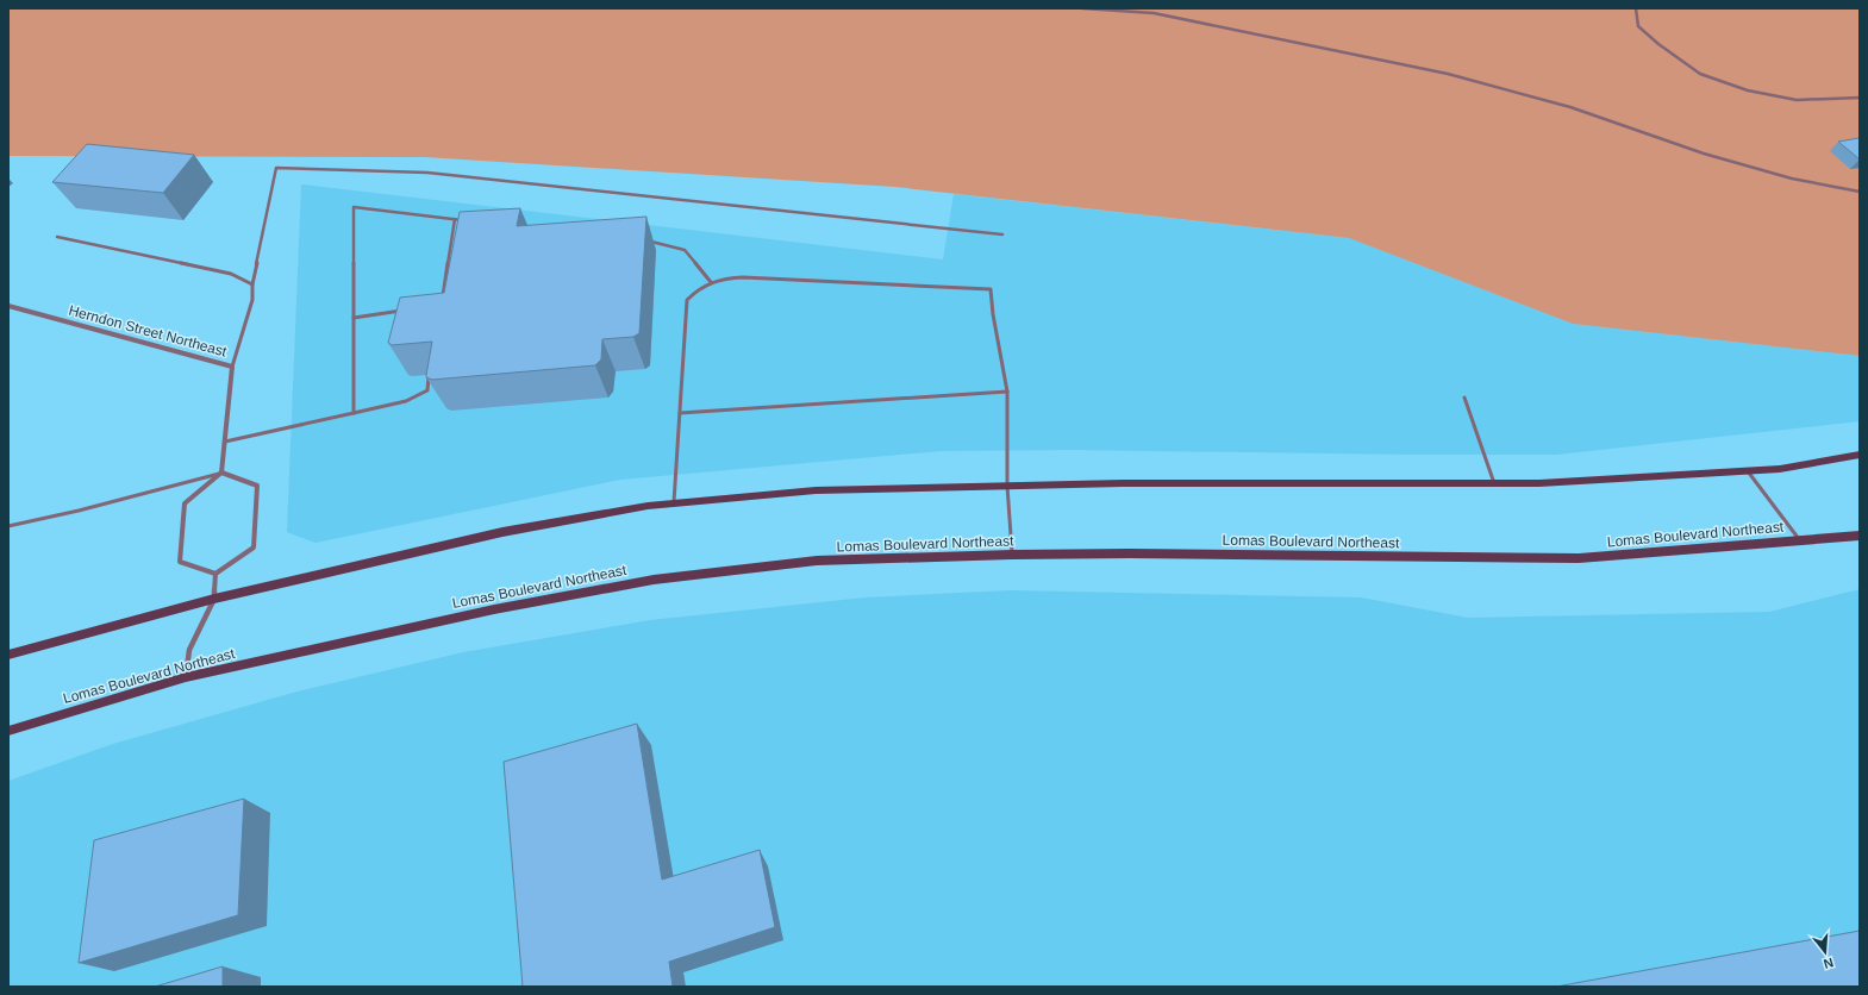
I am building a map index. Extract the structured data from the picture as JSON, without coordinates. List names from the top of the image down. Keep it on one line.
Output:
{"streets":{"main road":["Lomas Boulevard Northeast"],"street":["Herndon Street Northeast"]},"north":"bottom"}
